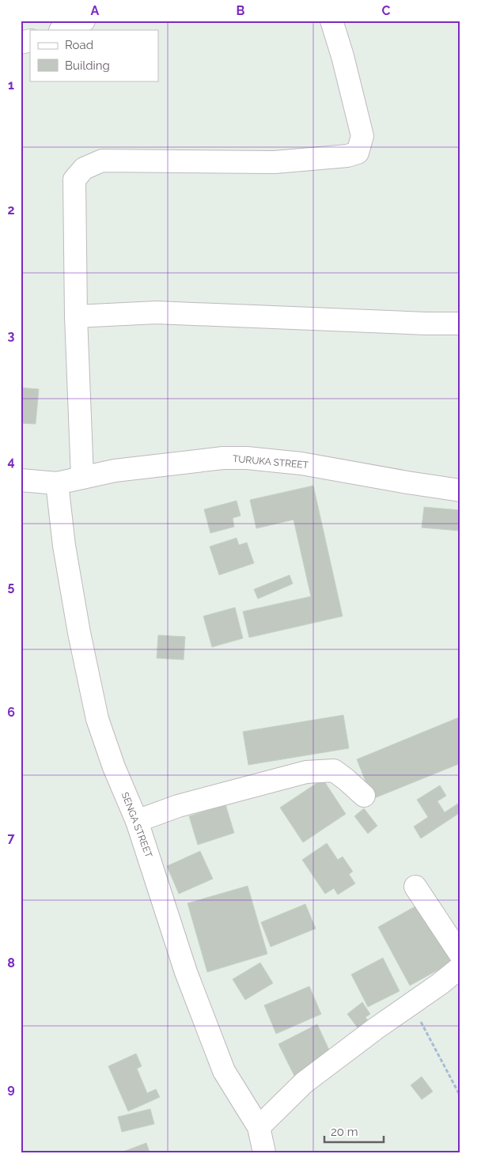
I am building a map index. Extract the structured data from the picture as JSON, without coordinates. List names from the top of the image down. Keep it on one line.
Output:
{"streets":{"street":["TURUKA STREET","SENGA STREET"]},"crossings":[["TURUKA STREET","SENGA STREET"]],"legend":["Road","Building"],"scale_bar":"20 m","grid":{"columns":["A","B","C"],"rows":["1","2","3","4","5","6","7","8","9"]}}
